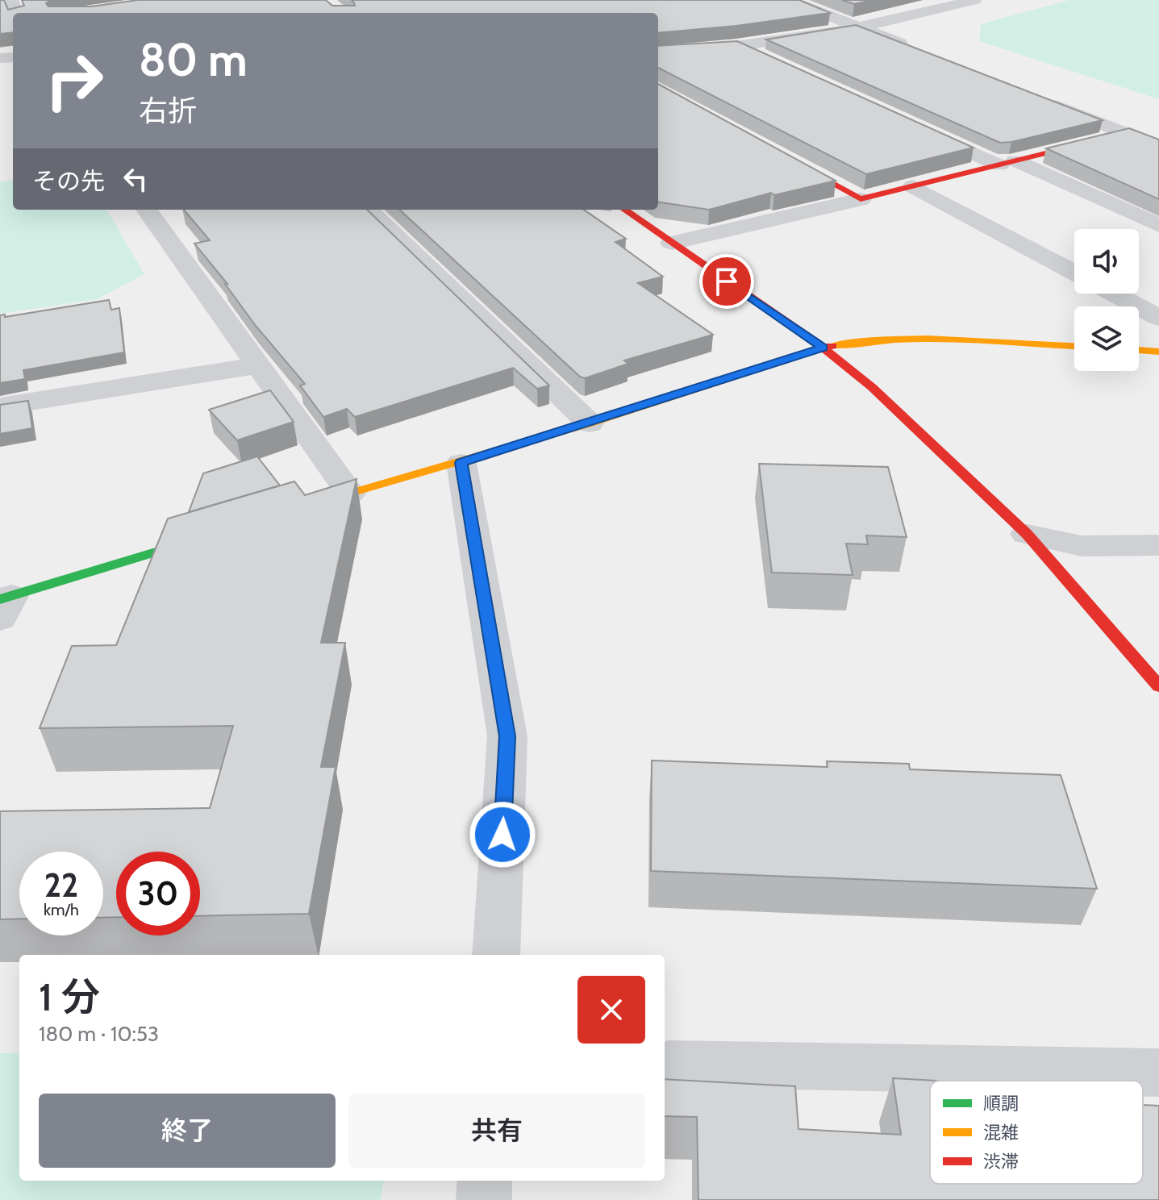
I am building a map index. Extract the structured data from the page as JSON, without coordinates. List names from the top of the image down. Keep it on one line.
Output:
{"legend":["順調","混雑","渋滞"],"page":{"turn":["80 m","右折"],"then":"その先","speed":"22 km/h","limit":"30","heading":["1 分","180 m · 10:53"],"buttons":["終了","共有"]}}
